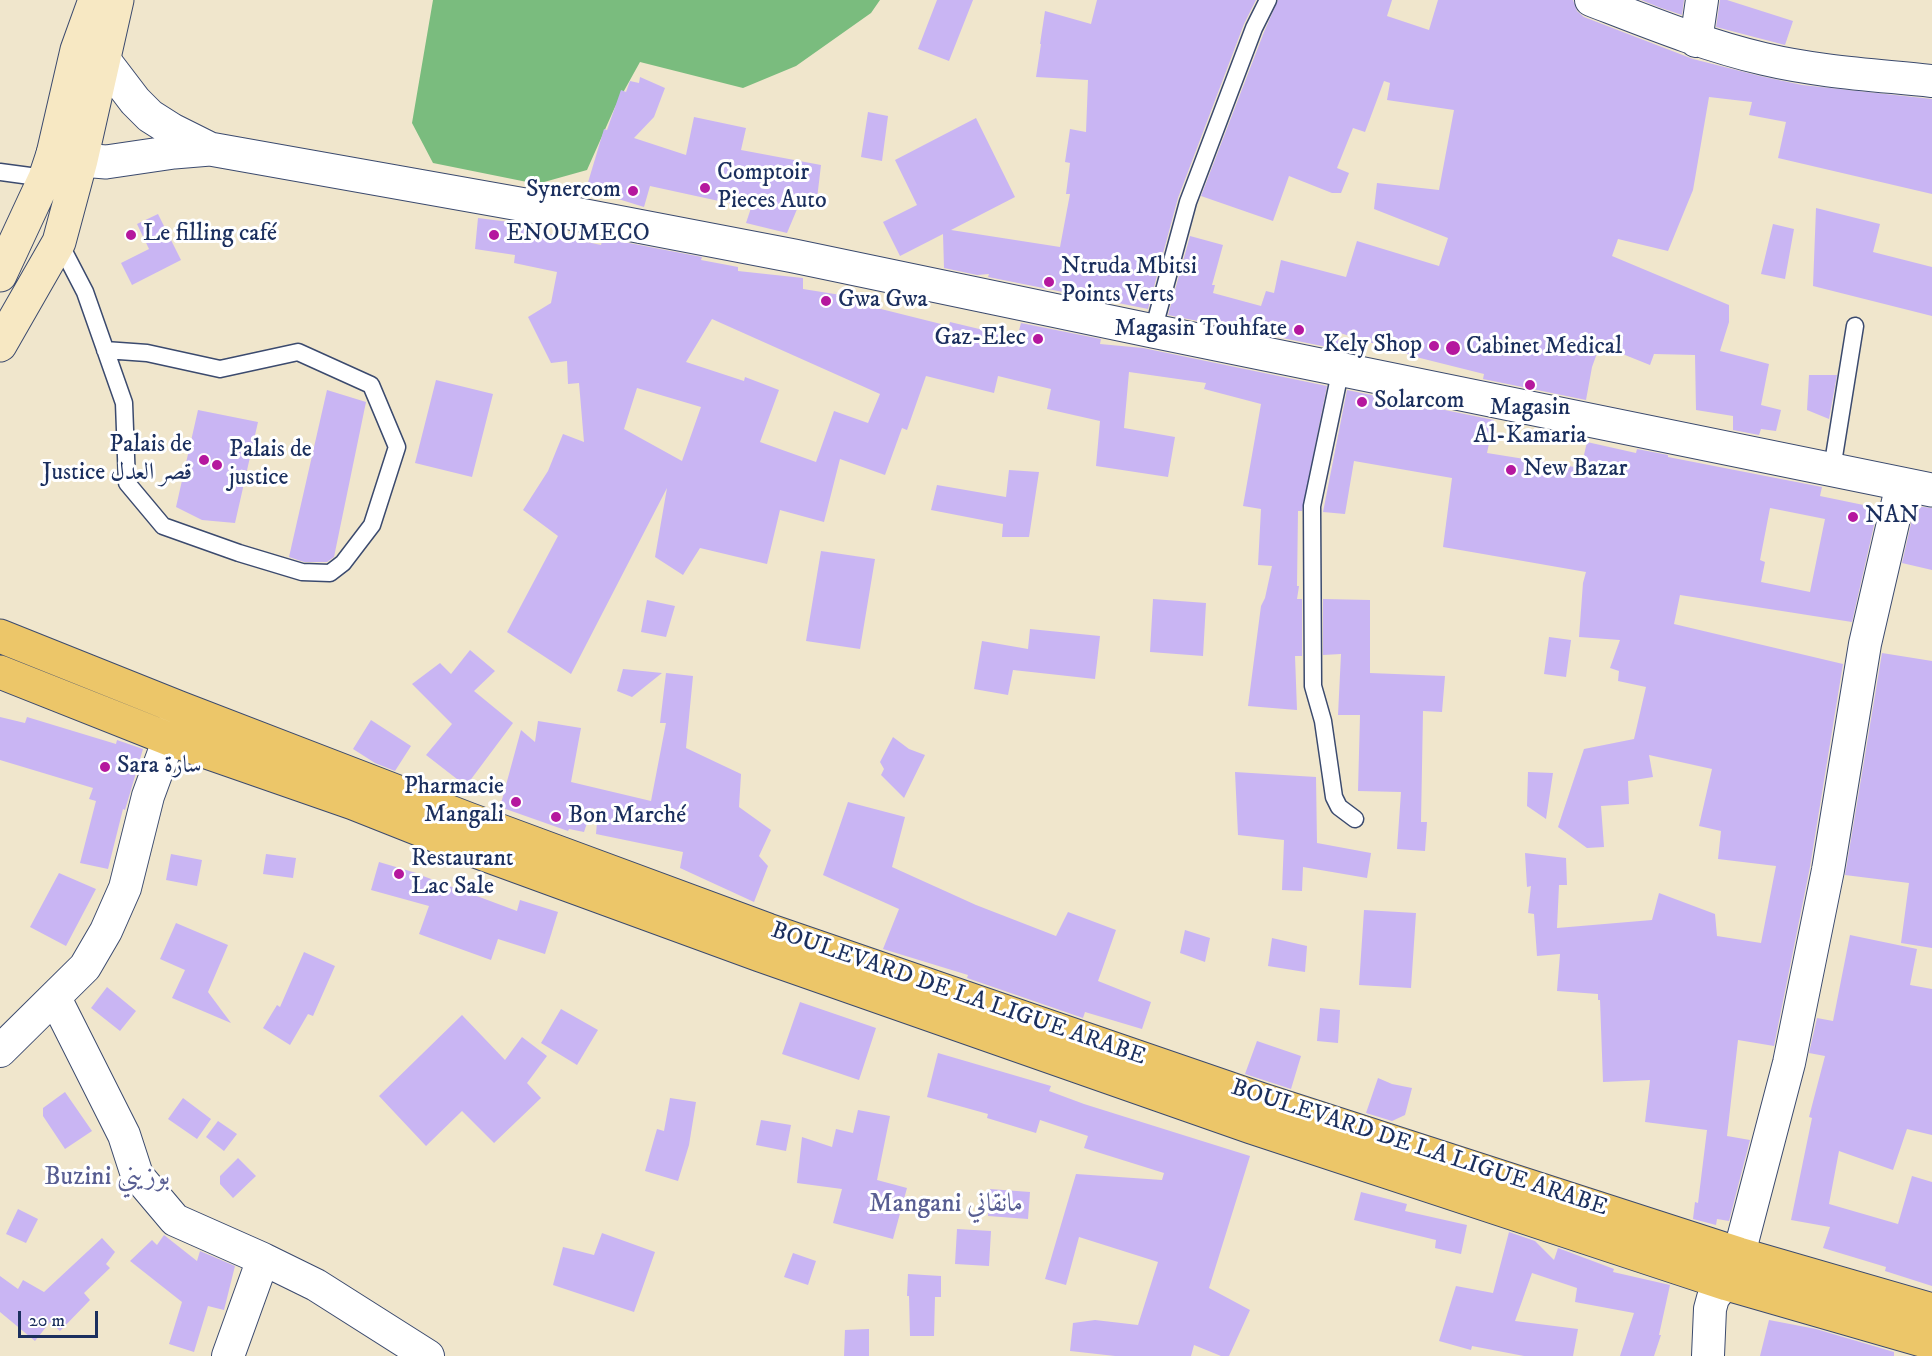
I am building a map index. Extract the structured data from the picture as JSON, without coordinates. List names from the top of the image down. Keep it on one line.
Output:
{"streets":{"main road":["BOULEVARD DE LA LIGUE ARABE"]},"districts":["Buzini بوزيني","Mangani مانقاني"],"places":["Comptoir Pieces Auto","Synercom","Le filling café","ENOUMECO","Ntruda Mbitsi Points Verts","Gwa Gwa","Magasin Touhfate","Gaz-Elec","Kely Shop","Cabinet Medical","Magasin Al-Kamaria","Solarcom","Palais de Justice قصر العدل","Palais de justice","New Bazar","NAN","Sara سارة","Pharmacie Mangali","Bon Marché","Restaurant Lac Sale"],"scale_bar":"20 m"}
